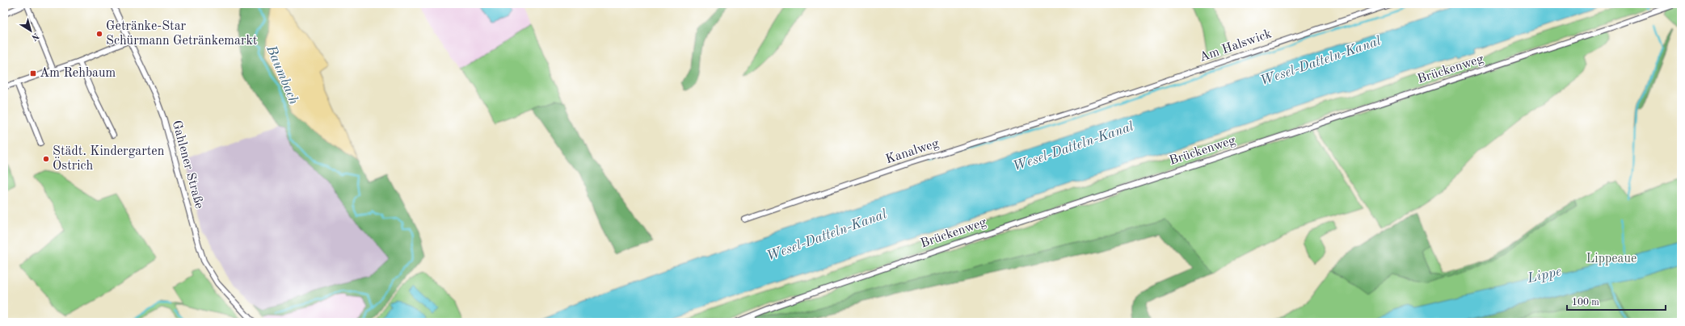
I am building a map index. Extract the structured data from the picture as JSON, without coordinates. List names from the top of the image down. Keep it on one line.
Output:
{"streets":{"street":["Am Halswick","Brückenweg","Kanalweg","Gahlener Straße"]},"crossings":[["Am Halswick","Kanalweg"]],"water":["Wesel-Datteln-Kanal","Baumbach","Lippe"],"parks":["Lippeaue"],"places":{"other":["Getränke-Star Schürmann Getränkemarkt","Städt. Kindergarten Östrich"],"transit":["Am Rehbaum"]},"scale_bar":"100 m","north":"bottom right"}
